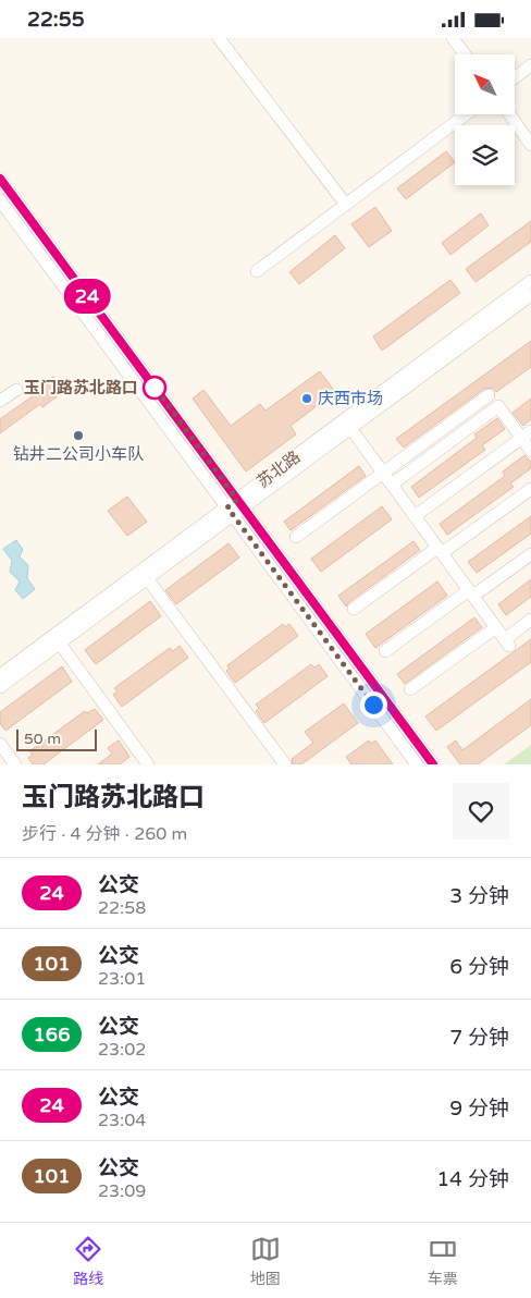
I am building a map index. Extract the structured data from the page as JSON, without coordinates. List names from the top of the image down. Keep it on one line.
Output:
{"streets":{"street":["苏北路"]},"places":["玉门路苏北路口","庆西市场","钻井二公司小车队"],"lines":["bus line 24"],"scale_bar":"50 m","north":"top left","page":{"status":"22:55","on_map":"24","scale":"50 m","heading":["玉门路苏北路口","步行 · 4 分钟 · 260 m"],"list":[{"mark":"24","name":"公交","note":"22:58","value":"3 分钟"},{"mark":"101","name":"公交","note":"23:01","value":"6 分钟"},{"mark":"166","name":"公交","note":"23:02","value":"7 分钟"},{"mark":"24","name":"公交","note":"23:04","value":"9 分钟"},{"mark":"101","name":"公交","note":"23:09","value":"14 分钟"}],"tabs":["路线","地图","车票"]}}
